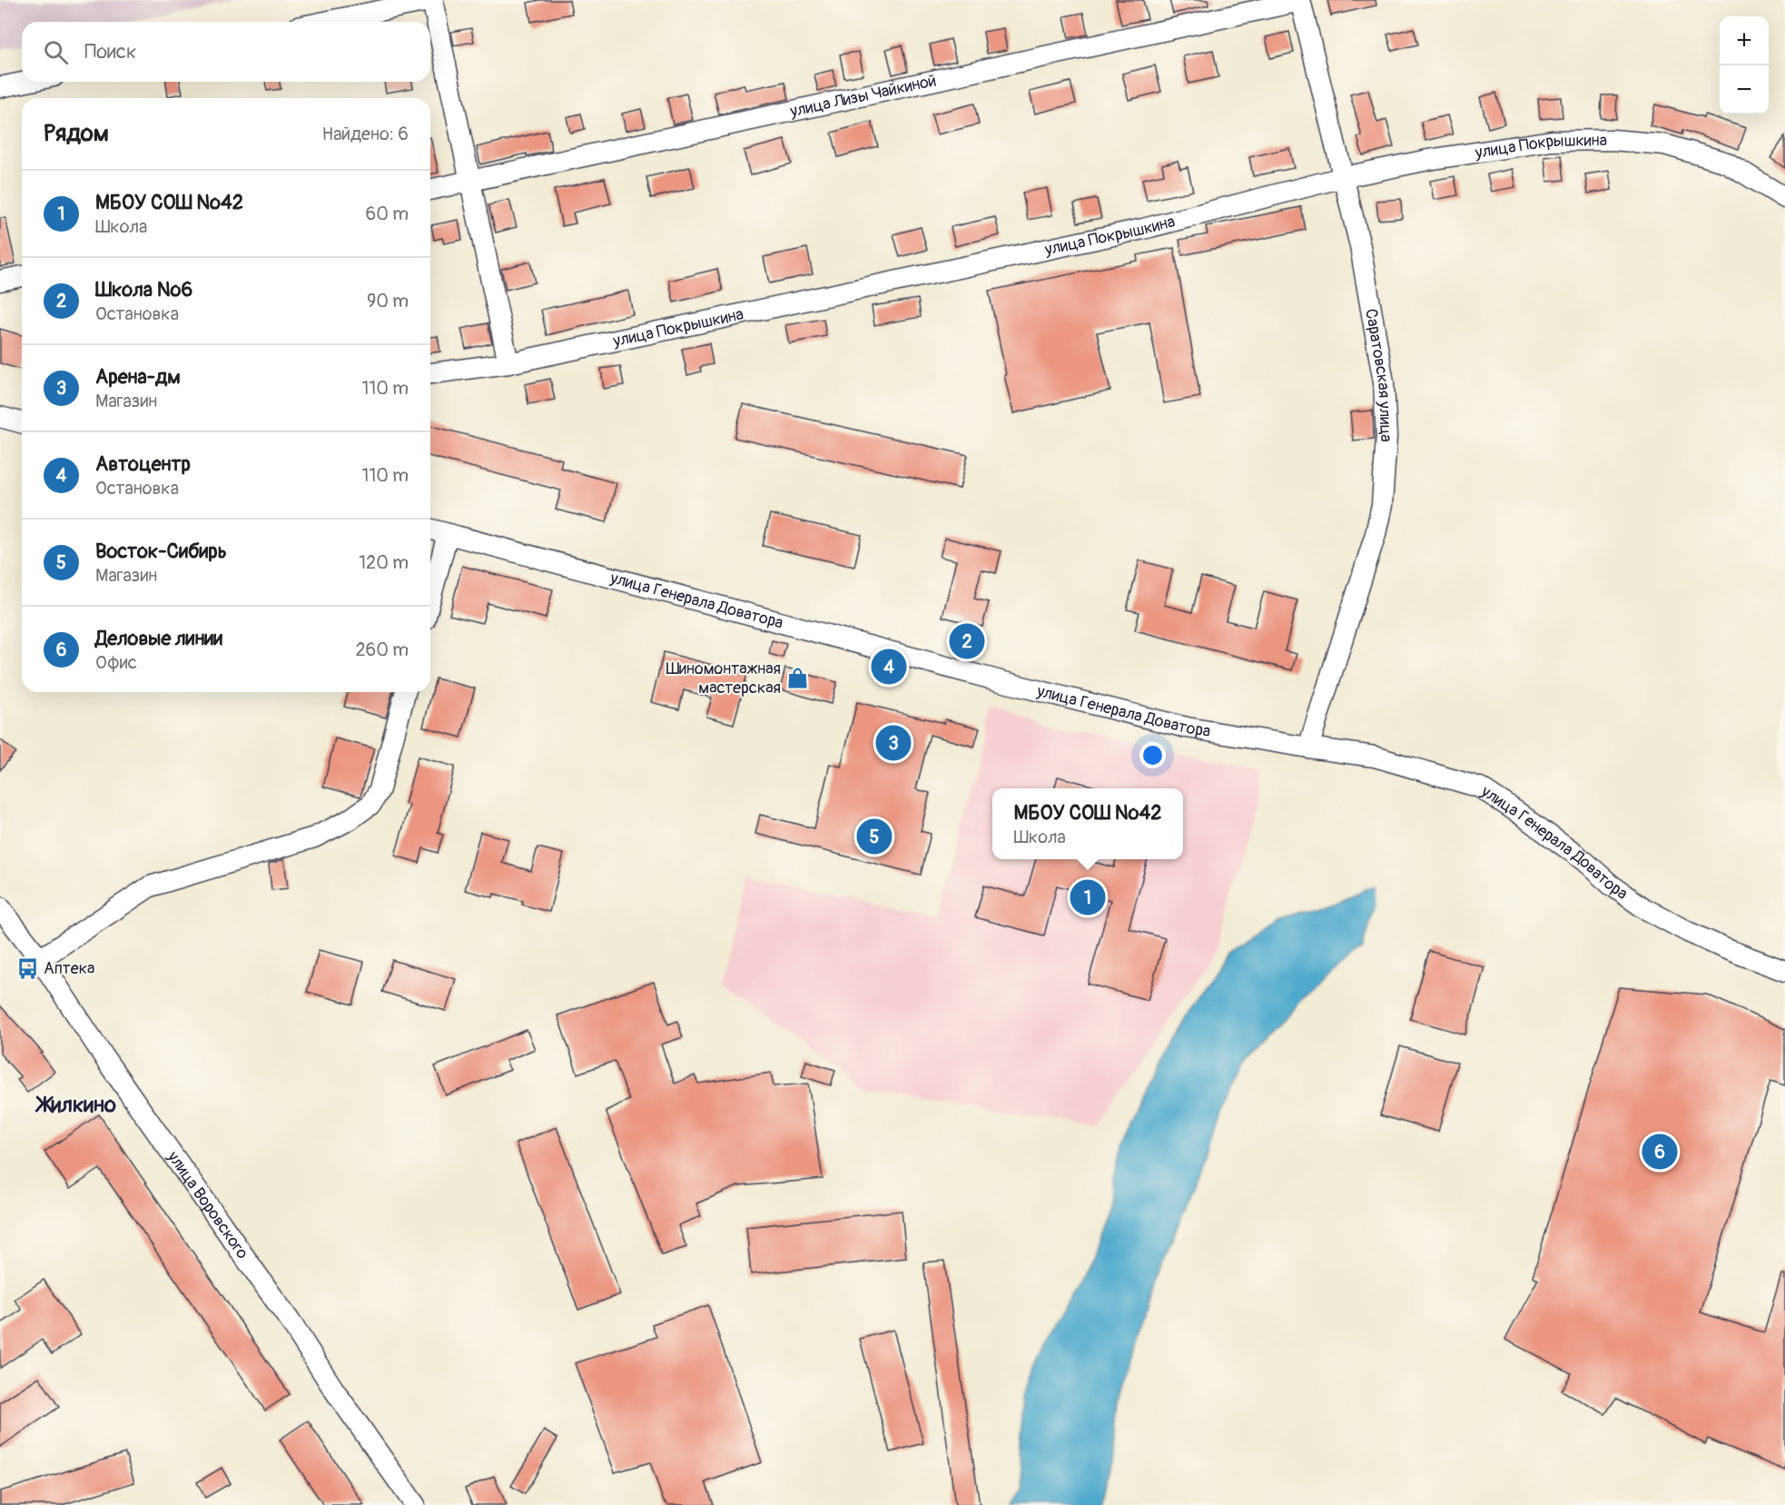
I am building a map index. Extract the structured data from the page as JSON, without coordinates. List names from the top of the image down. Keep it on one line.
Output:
{"streets":{"street":["улица Лизы Чайкиной","улица Покрышкина","Саратовская улица","улица Генерала Доватора","улица Воровского"]},"crossings":[["улица Лизы Чайкиной","Саратовская улица"],["улица Покрышкина","Саратовская улица"],["Саратовская улица","улица Генерала Доватора"]],"districts":["Жилкино"],"places":{"shop":["Шиномонтажная мастерская"],"bus stop":["Аптека"]},"page":{"map_buttons":["+","−"],"search":"Поиск","heading":["Рядом","Найдено: 6"],"list":[{"mark":"1","name":"МБОУ СОШ №42","note":"Школа","value":"60 m"},{"mark":"2","name":"Школа №6","note":"Остановка","value":"90 m"},{"mark":"3","name":"Арена-дм","note":"Магазин","value":"110 m"},{"mark":"4","name":"Автоцентр","note":"Остановка","value":"110 m"},{"mark":"5","name":"Восток-Сибирь","note":"Магазин","value":"120 m"},{"mark":"6","name":"Деловые линии","note":"Офис","value":"260 m"}],"pins":["2","4","3","5","1","6"],"popup":["МБОУ СОШ №42","Школа"]}}
